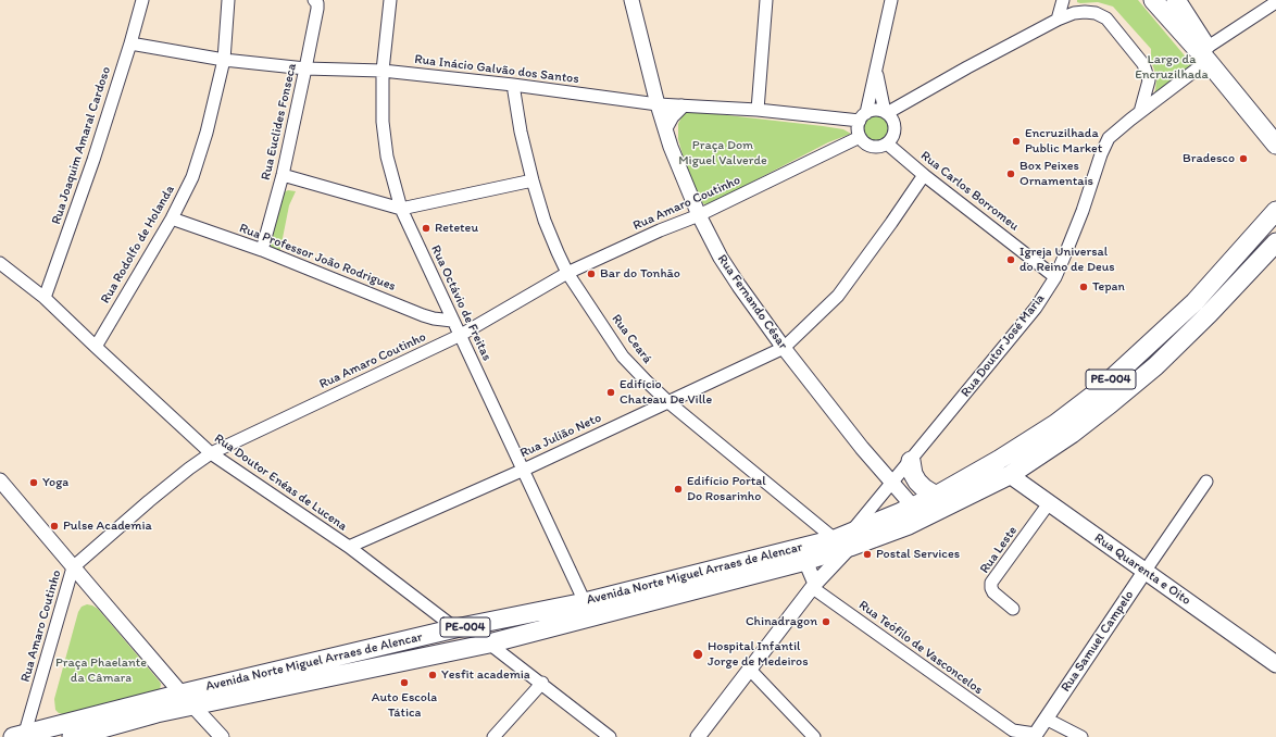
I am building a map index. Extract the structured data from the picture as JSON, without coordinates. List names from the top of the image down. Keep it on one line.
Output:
{"streets":{"main road":["PE-004","Rua Quarenta e Oito","Avenida Norte Miguel Arraes de Alencar"],"street":["Rua Inácio Galvão dos Santos","Rua Euclides Fonseca","Rua Joaquim Amaral Cardoso","Rua Carlos Borromeu","Rua Amaro Coutinho","Rua Rodolfo de Holanda","Rua Professor João Rodrigues","Rua Fernando César","Rua Octávio de Freitas","Rua Ceará","Rua Doutor José Maria","Rua Julião Neto","Rua Doutor Enéas de Lucena","Rua Leste","Rua Samuel Campelo","Rua Teófilo de Vasconcelos"]},"crossings":[["Rua Inácio Galvão dos Santos","Rua Euclides Fonseca"],["Rua Inácio Galvão dos Santos","Rua Joaquim Amaral Cardoso"],["Rua Inácio Galvão dos Santos","Rua Carlos Borromeu"],["Rua Inácio Galvão dos Santos","Rua Amaro Coutinho"],["Rua Inácio Galvão dos Santos","Rua Rodolfo de Holanda"],["Rua Inácio Galvão dos Santos","Rua Fernando César"],["Rua Inácio Galvão dos Santos","Rua Octávio de Freitas"],["Rua Inácio Galvão dos Santos","Rua Ceará"],["Rua Euclides Fonseca","Rua Professor João Rodrigues"],["Rua Joaquim Amaral Cardoso","Rua Doutor Enéas de Lucena"],["Rua Carlos Borromeu","Rua Amaro Coutinho"],["Rua Carlos Borromeu","Rua Doutor José Maria"],["Rua Carlos Borromeu","Rua Julião Neto"],["Rua Amaro Coutinho","Rua Fernando César"],["Rua Amaro Coutinho","Rua Octávio de Freitas"],["Rua Amaro Coutinho","Rua Ceará"],["Rua Amaro Coutinho","Rua Doutor Enéas de Lucena"],["Rua Amaro Coutinho","Avenida Norte Miguel Arraes de Alencar"],["Rua Rodolfo de Holanda","Rua Professor João Rodrigues"],["Rua Rodolfo de Holanda","Rua Doutor Enéas de Lucena"],["Rua Professor João Rodrigues","Rua Octávio de Freitas"],["Rua Fernando César","Rua Doutor José Maria"],["Rua Fernando César","Rua Julião Neto"],["Rua Fernando César","Avenida Norte Miguel Arraes de Alencar"],["Rua Octávio de Freitas","Rua Julião Neto"],["Rua Octávio de Freitas","Avenida Norte Miguel Arraes de Alencar"],["Rua Ceará","Rua Doutor José Maria"],["Rua Ceará","Rua Julião Neto"],["Rua Ceará","Avenida Norte Miguel Arraes de Alencar"],["Rua Doutor José Maria","Avenida Norte Miguel Arraes de Alencar"],["Rua Doutor José Maria","Rua Teófilo de Vasconcelos"],["Rua Julião Neto","Rua Doutor Enéas de Lucena"],["Rua Doutor Enéas de Lucena","Avenida Norte Miguel Arraes de Alencar"],["Rua Leste","Rua Quarenta e Oito"],["Rua Quarenta e Oito","Avenida Norte Miguel Arraes de Alencar"],["Rua Quarenta e Oito","Rua Samuel Campelo"],["Rua Samuel Campelo","Rua Teófilo de Vasconcelos"]],"parks":["Largo da Encruzilhada","Praça Dom Miguel Valverde","Praça Phaelante da Câmara"],"places":["Encruzilhada Public Market","Bradesco","Box Peixes Ornamentais","Reteteu","Igreja Universal do Reino de Deus","Bar do Tonhão","Tepan","Edifício Chateau De Ville","Yoga","Edifício Portal Do Rosarinho","Pulse Academia","Postal Services","Chinadragon","Hospital Infantil Jorge de Medeiros","Yesfit academia","Auto Escola Tática"]}
